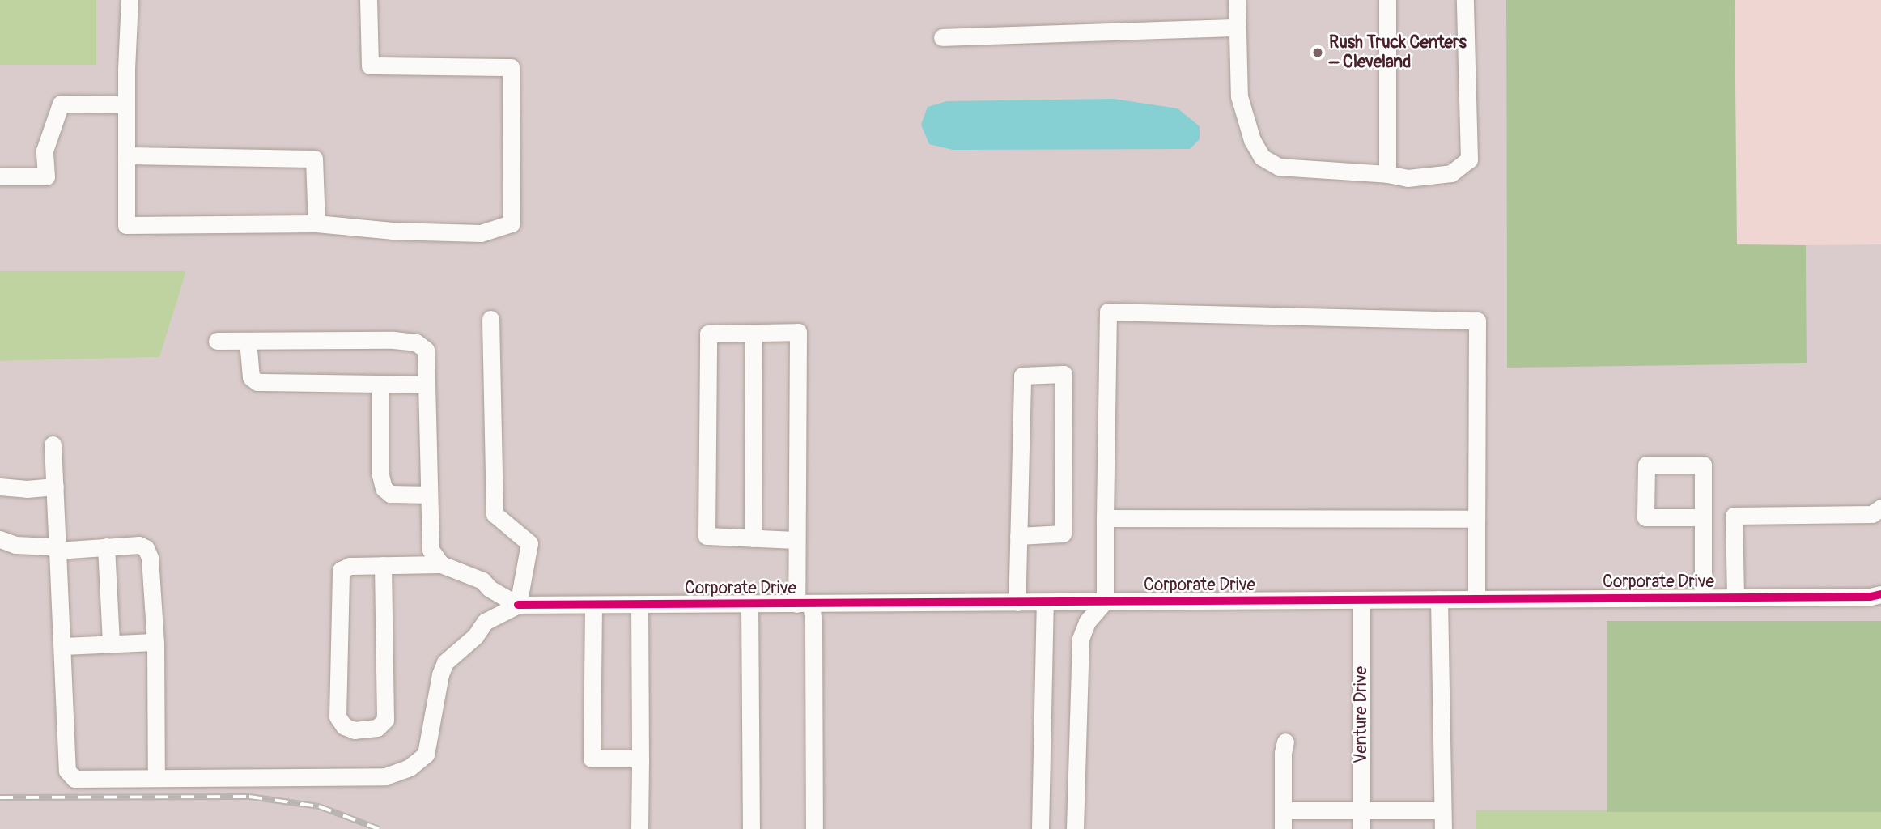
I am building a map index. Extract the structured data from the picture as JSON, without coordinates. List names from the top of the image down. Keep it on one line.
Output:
{"streets":{"street":["Corporate Drive","Venture Drive"]},"crossings":[["Corporate Drive","Venture Drive"]],"places":["Rush Truck Centers – Cleveland"]}
